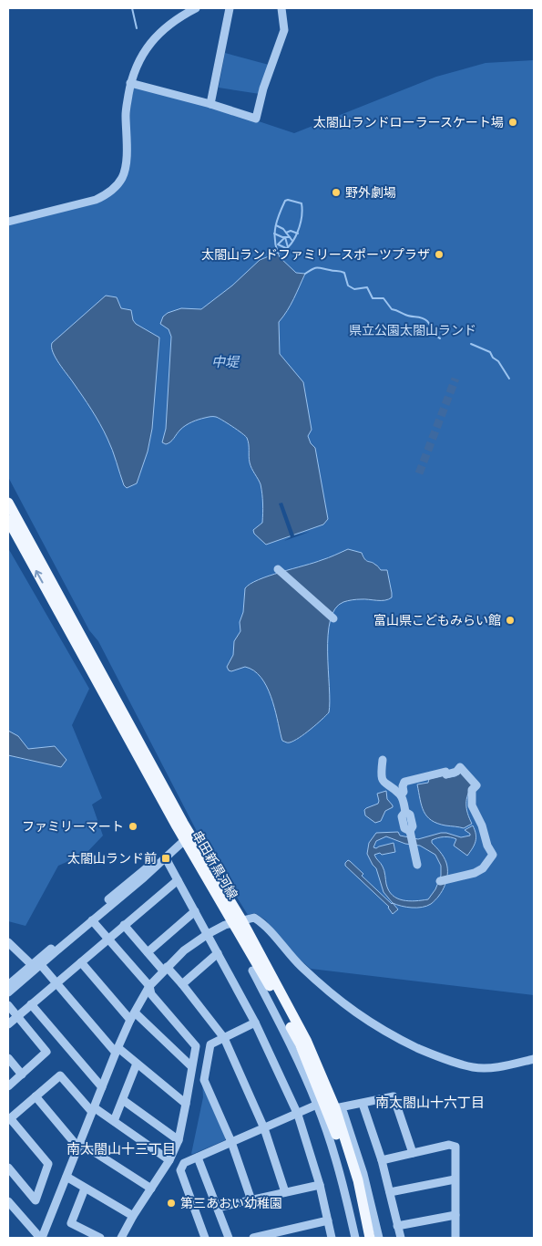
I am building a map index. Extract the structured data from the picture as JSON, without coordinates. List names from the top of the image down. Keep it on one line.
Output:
{"streets":{"main road":["串田新黒河線"]},"districts":["南太閤山十六丁目","南太閤山十三丁目"],"water":["中堤"],"parks":["県立公園太閤山ランド"],"places":{"other":["太閤山ランドローラースケート場","野外劇場","太閤山ランドファミリースポーツプラザ","富山県こどもみらい館","ファミリーマート","第三あおい幼稚園"],"transit":["太閤山ランド前"]}}
